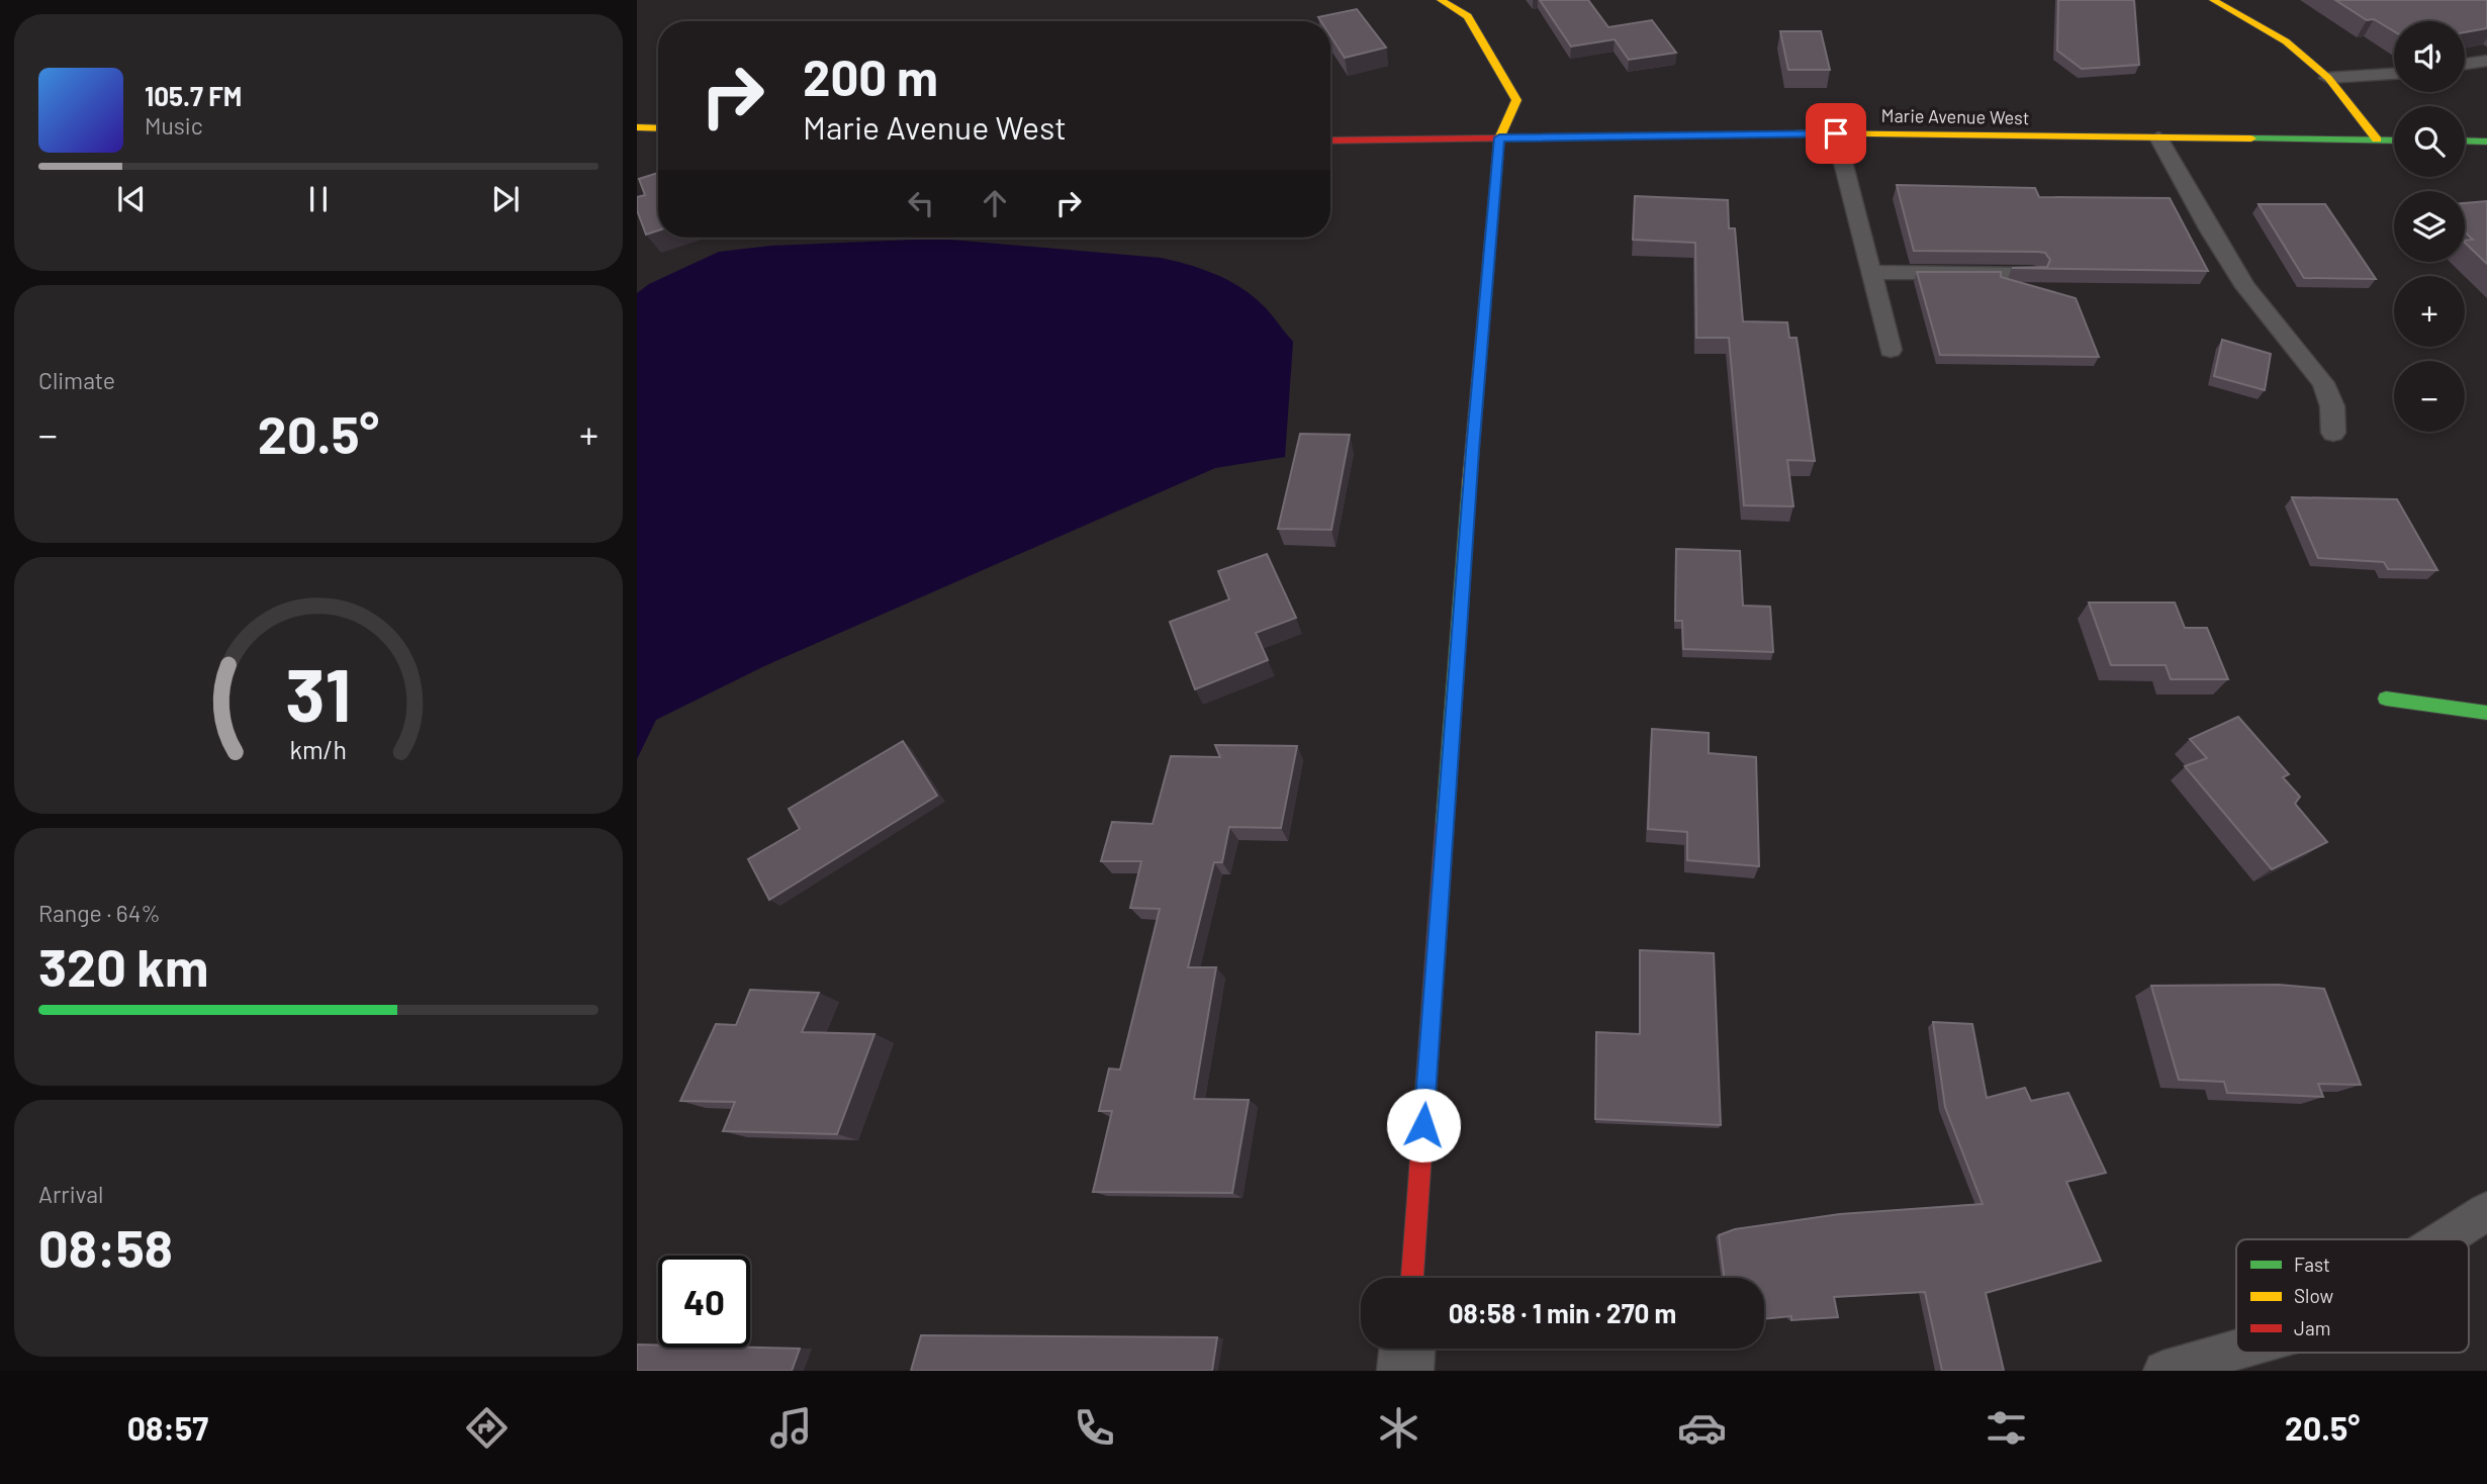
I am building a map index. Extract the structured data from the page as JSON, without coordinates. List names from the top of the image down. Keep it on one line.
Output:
{"streets":{"street":["Marie Avenue West"]},"legend":["Fast","Slow","Jam"],"page":{"map_buttons":["+","−"],"turn":["200 m","Marie Avenue West"],"song":["105.7 FM","Music"],"tile":["Climate",["Range · 64%","320 km"],["Arrival","08:58"]],"heat":["−","20.5°","+"],"limit":"40","trip":"08:58 · 1 min · 270 m","tabs":["08:57","20.5°"],"gauge":["31","km/h"]}}
